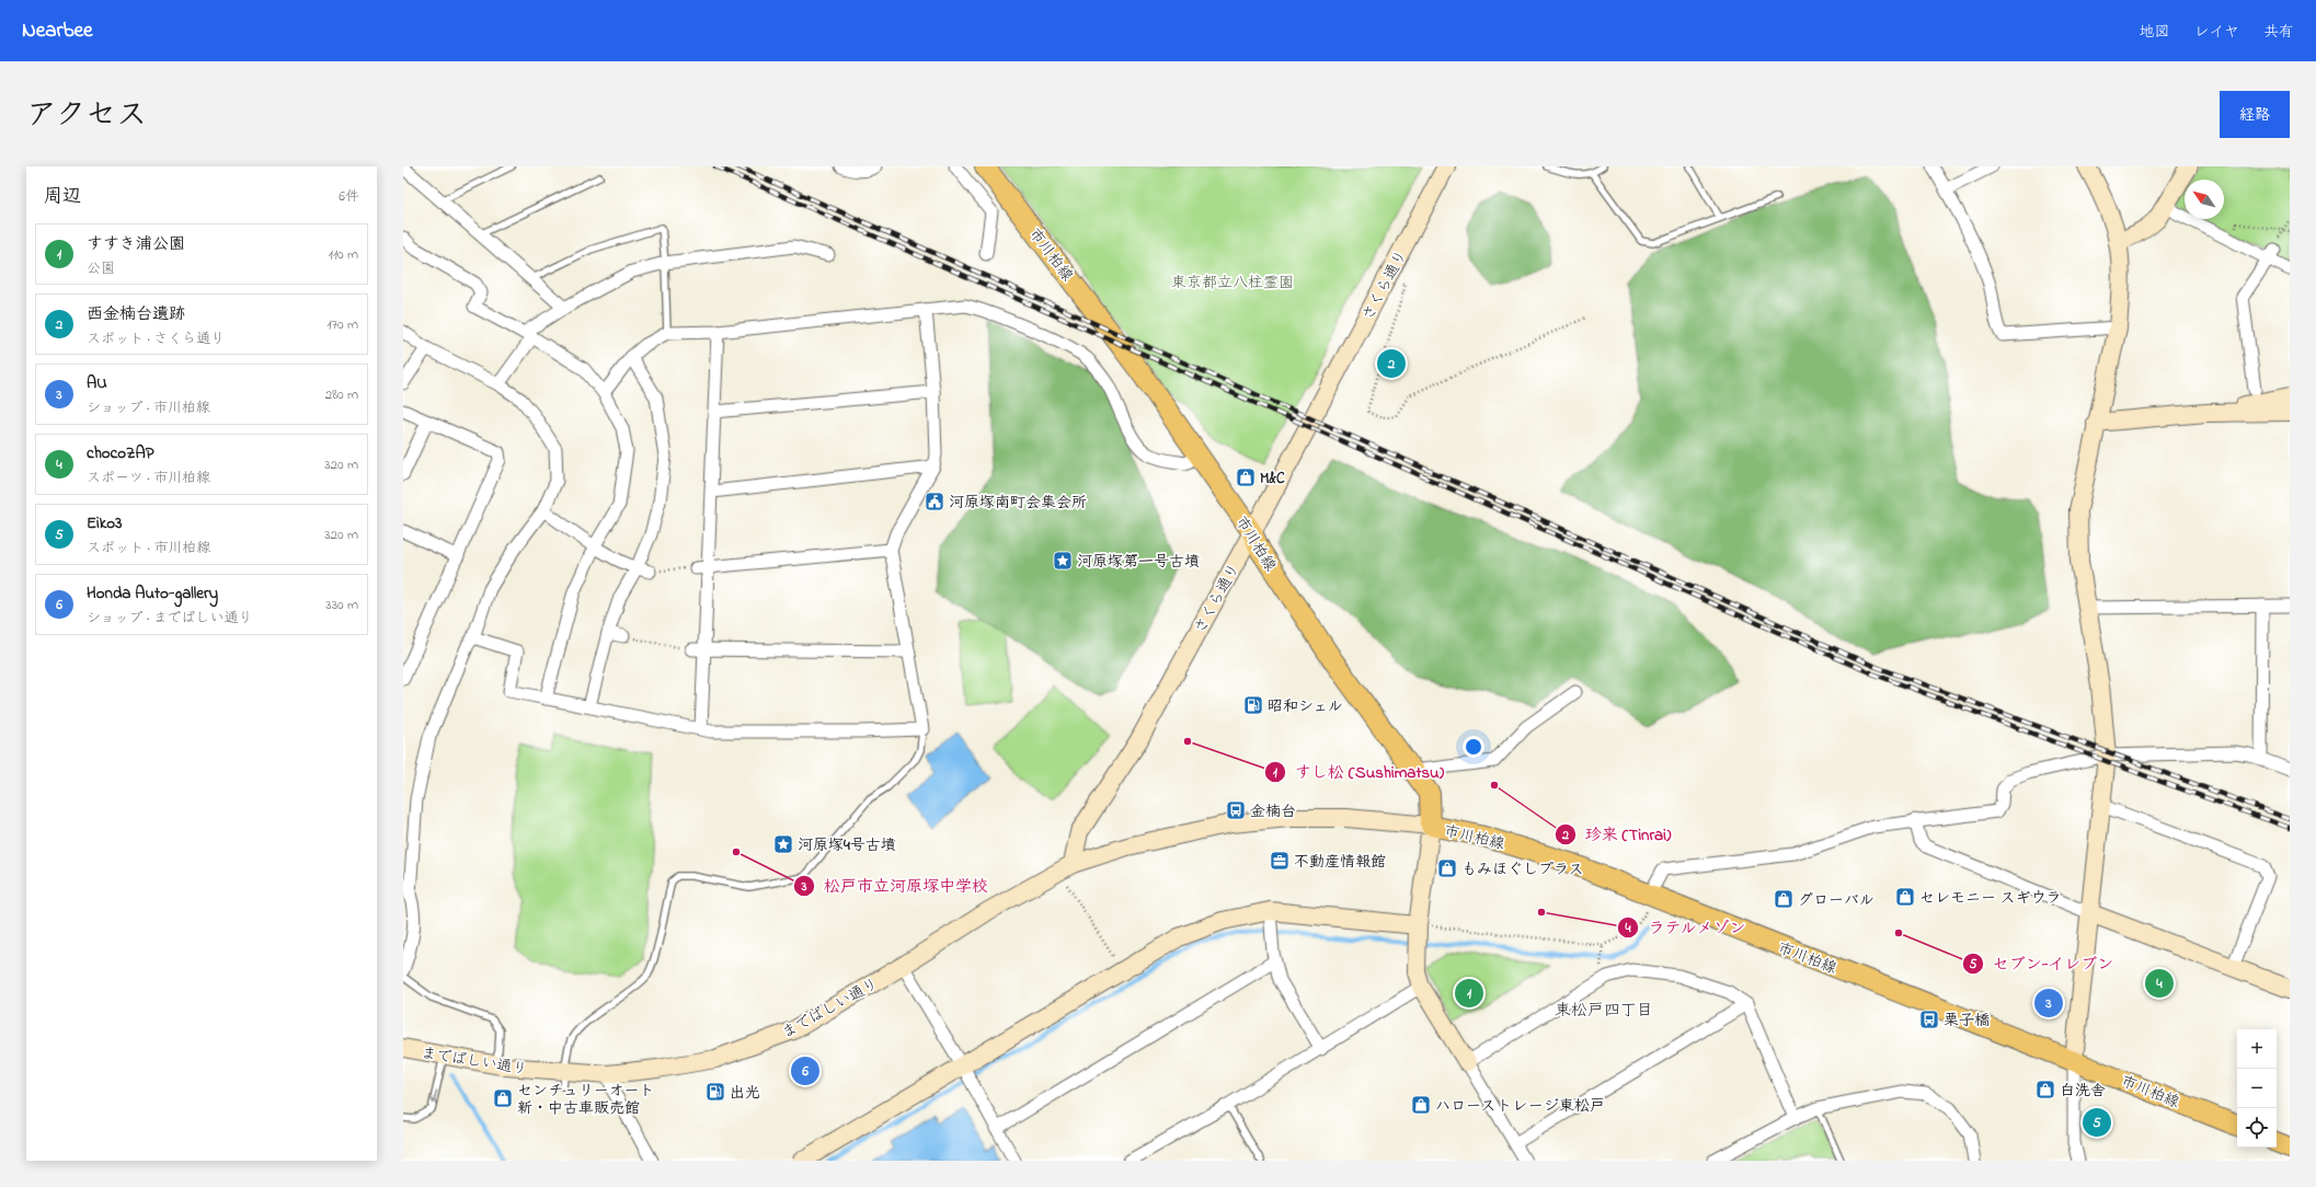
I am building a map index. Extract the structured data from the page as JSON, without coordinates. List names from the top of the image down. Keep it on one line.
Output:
{"streets":{"main road":["市川柏線"],"street":["さくら通り","までばしい通り"]},"crossings":[["市川柏線","さくら通り"],["市川柏線","までばしい通り"],["さくら通り","までばしい通り"]],"districts":["東松戸四丁目"],"parks":["東京都立八柱霊園"],"places":{"shop":["M&C","もみほぐしプラス","セレモニー スギウラ","グローバル","白洗舎","センチュリーオート 新・中古車販売館","ハローストレージ東松戸"],"public building":["河原塚南町会集会所"],"place":["河原塚第一号古墳","河原塚4号古墳"],"fuel station":["昭和シェル","出光"],"other":["すし松 (Sushimatsu)","珍来 (Tinrai)","松戸市立河原塚中学校","ラテルメゾン","セブン-イレブン"],"bus stop":["金楠台","栗子橋"],"office":["不動産情報館"]},"north":"top left","page":{"header":"Nearbee","nav":["地図","レイヤ","共有"],"title":"アクセス","buttons":"経路","heading":["周辺","6件"],"list":[{"mark":"1","name":"すすき浦公園","note":"公園","value":"110 m"},{"mark":"2","name":"西金楠台遺跡","note":"スポット · さくら通り","value":"170 m"},{"mark":"3","name":"AU","note":"ショップ · 市川柏線","value":"280 m"},{"mark":"4","name":"chocoZAP","note":"スポーツ · 市川柏線","value":"320 m"},{"mark":"5","name":"Eiko3","note":"スポット · 市川柏線","value":"320 m"},{"mark":"6","name":"Honda Auto-gallery","note":"ショップ · までばしい通り","value":"330 m"}],"pins":["2","4","1","3","6","5"],"map_buttons":["+","−"]}}
